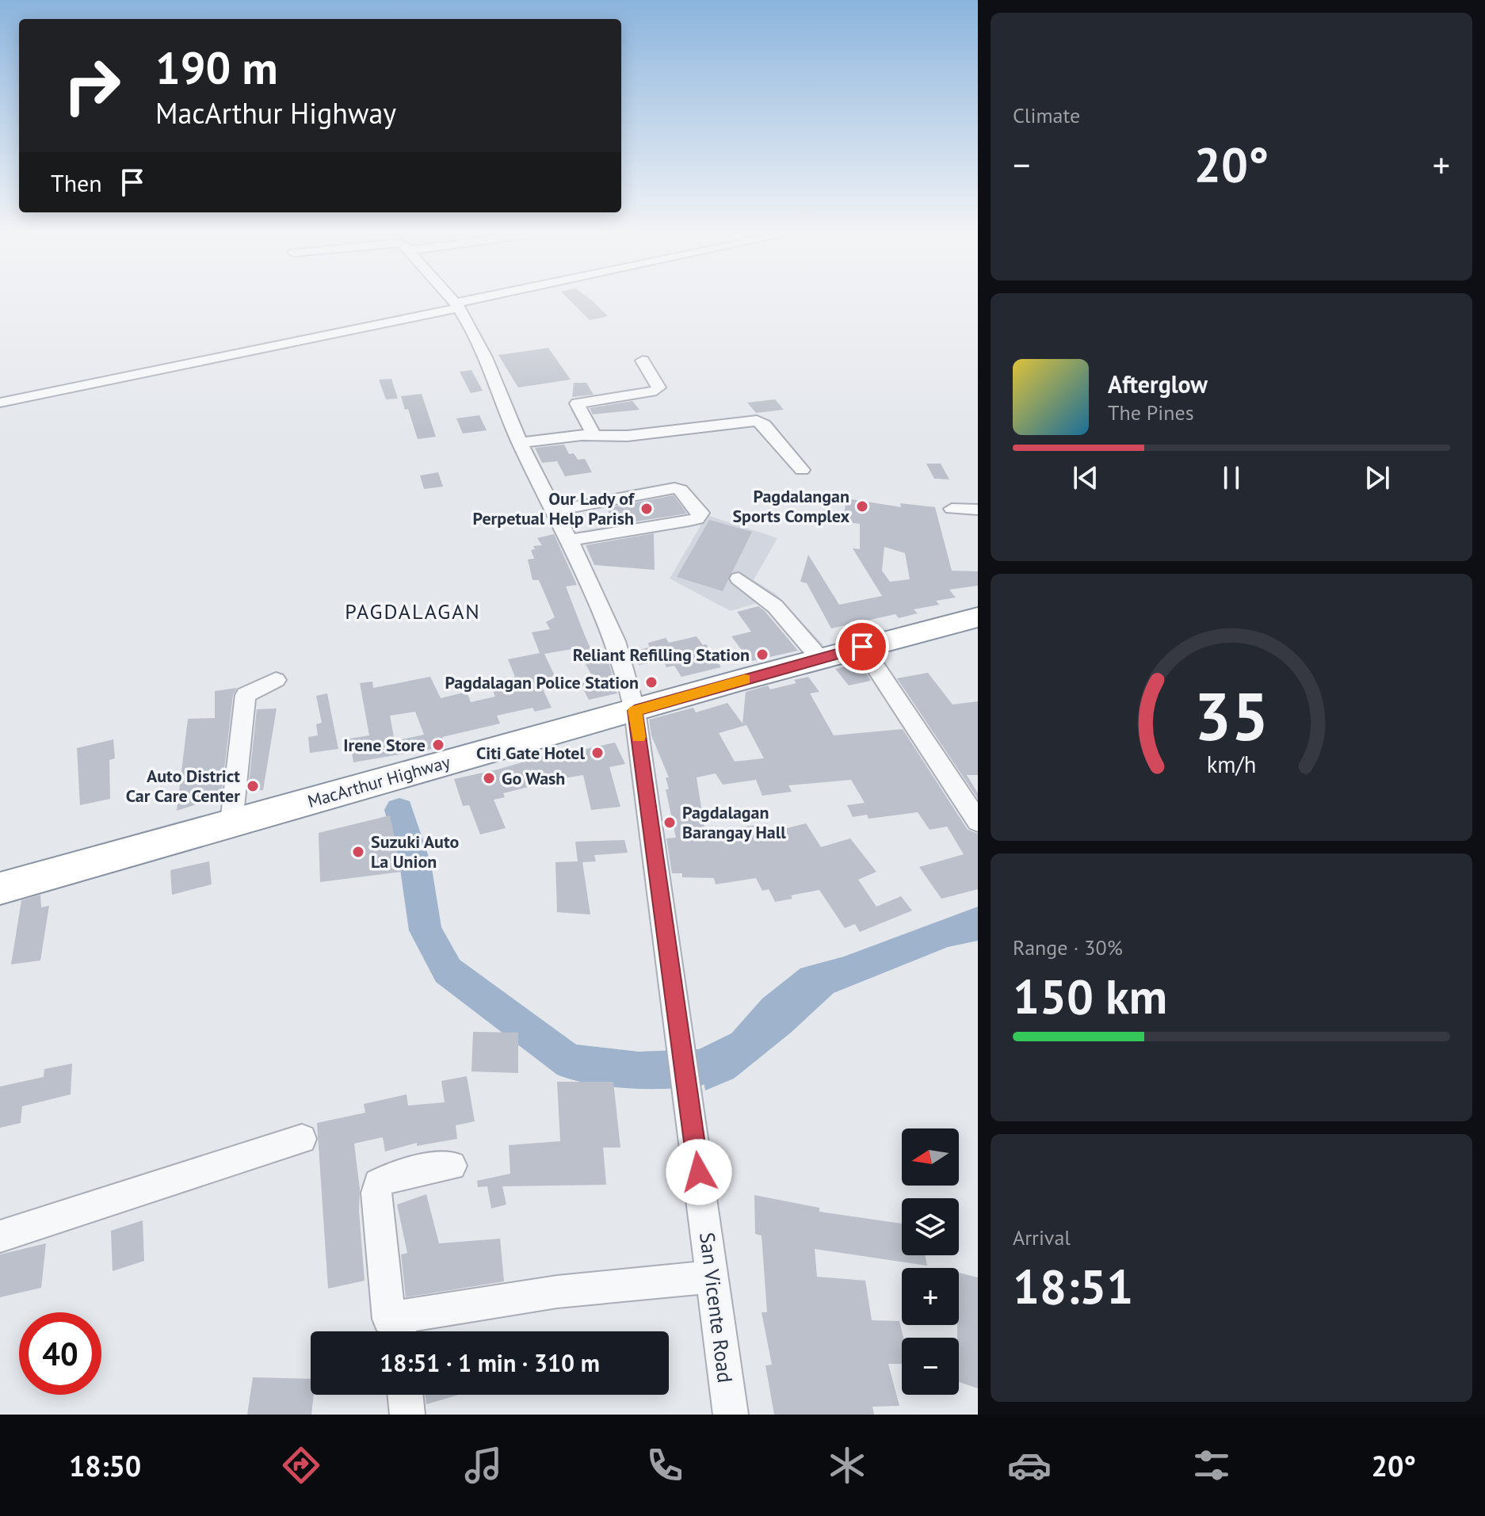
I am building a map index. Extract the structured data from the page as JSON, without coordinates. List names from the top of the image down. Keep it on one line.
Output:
{"streets":{"highway":["MacArthur Highway"],"street":["San Vicente Road"]},"crossings":[["MacArthur Highway","San Vicente Road"]],"districts":["PAGDALAGAN"],"places":["Pagdalangan Sports Complex","Our Lady of Perpetual Help Parish","Reliant Refilling Station","Pagdalagan Police Station","Irene Store","Citi Gate Hotel","Go Wash","Auto District Car Care Center","Pagdalagan Barangay Hall","Suzuki Auto La Union"],"north":"left","page":{"tile":["Climate",["Range · 30%","150 km"],["Arrival","18:51"]],"turn":["190 m","MacArthur Highway"],"heat":["−","20°","+"],"then":"Then","song":["Afterglow","The Pines"],"map_buttons":["+","−"],"limit":"40","trip":"18:51 · 1 min · 310 m","tabs":["18:50","20°"],"gauge":["35","km/h"]}}
